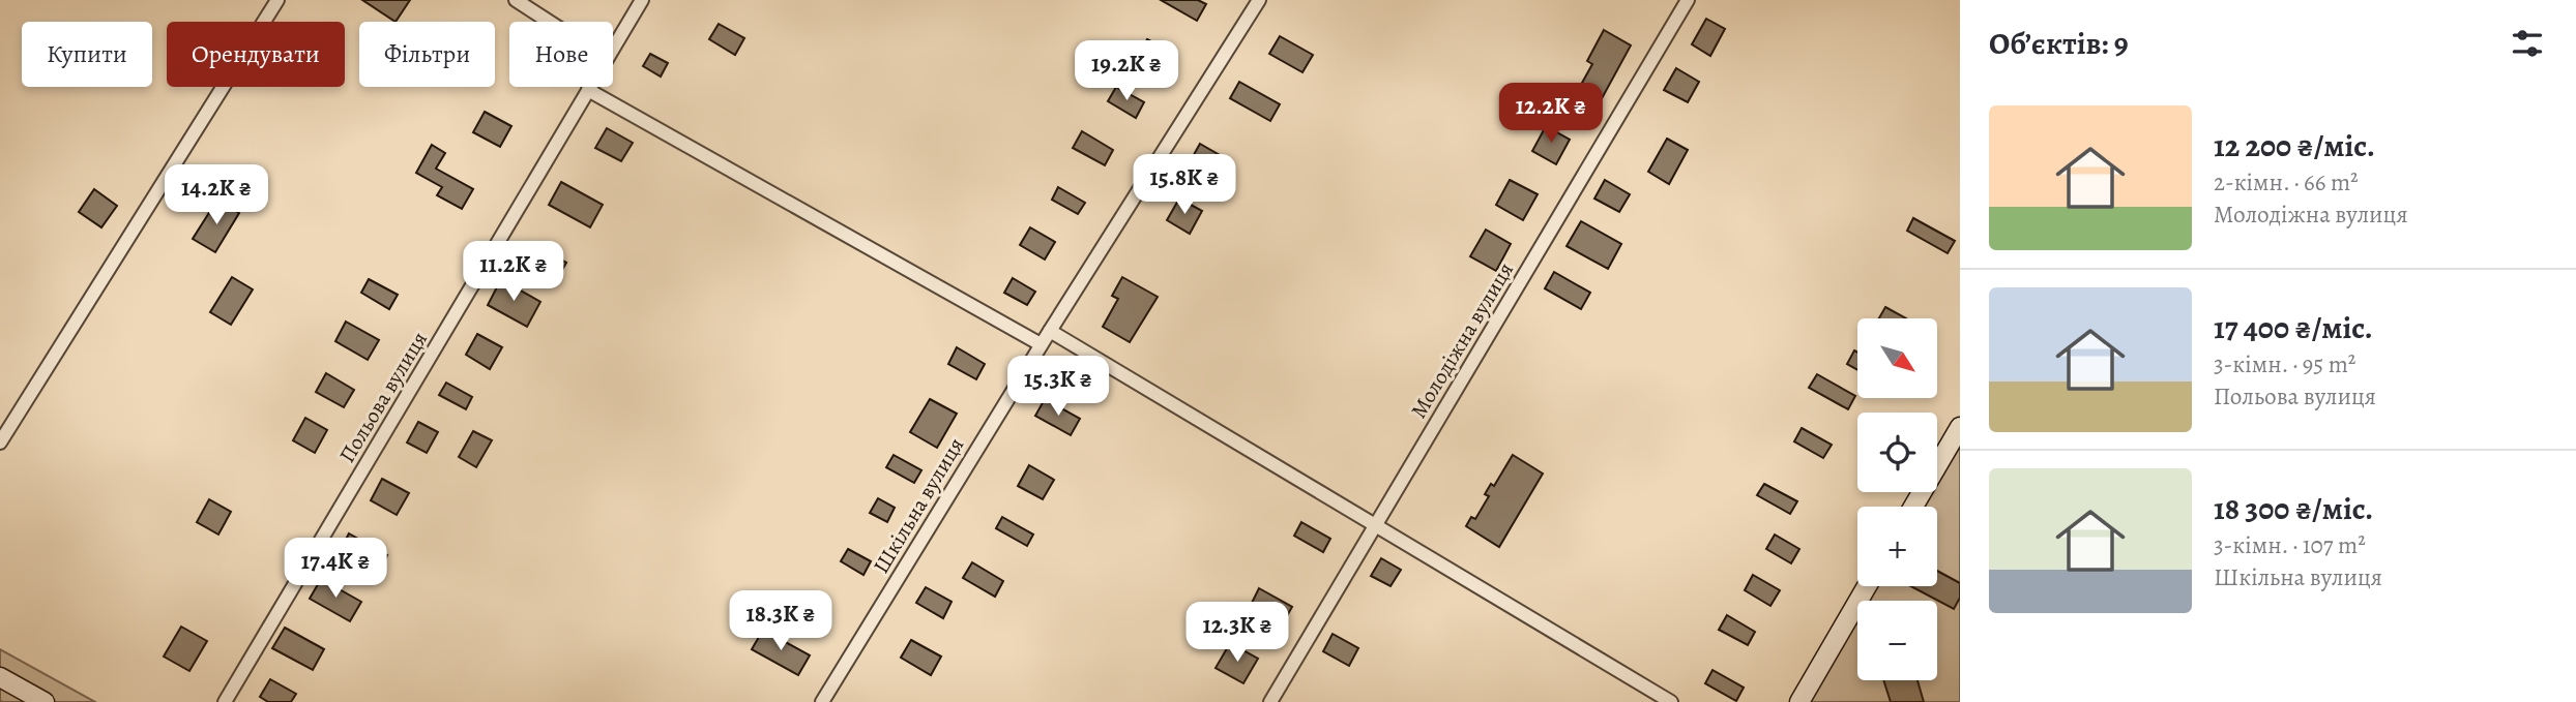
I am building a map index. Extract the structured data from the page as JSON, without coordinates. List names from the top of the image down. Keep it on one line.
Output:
{"streets":{"street":["Молодіжна вулиця","Польова вулиця","Шкільна вулиця"]},"north":"bottom right","page":{"heading":"Об’єктів: 9","chip":["Купити","Орендувати","Фільтри","Нове"],"price":["19.2K ₴","12.2K ₴","15.8K ₴","14.2K ₴","11.2K ₴","15.3K ₴","17.4K ₴","18.3K ₴","12.3K ₴"],"list":[{"name":"12 200 ₴/міс.","note":"2-кімн. · 66 m² · Молодіжна вулиця"},{"name":"17 400 ₴/міс.","note":"3-кімн. · 95 m² · Польова вулиця"},{"name":"18 300 ₴/міс.","note":"3-кімн. · 107 m² · Шкільна вулиця"}],"map_buttons":["+","−"]}}
